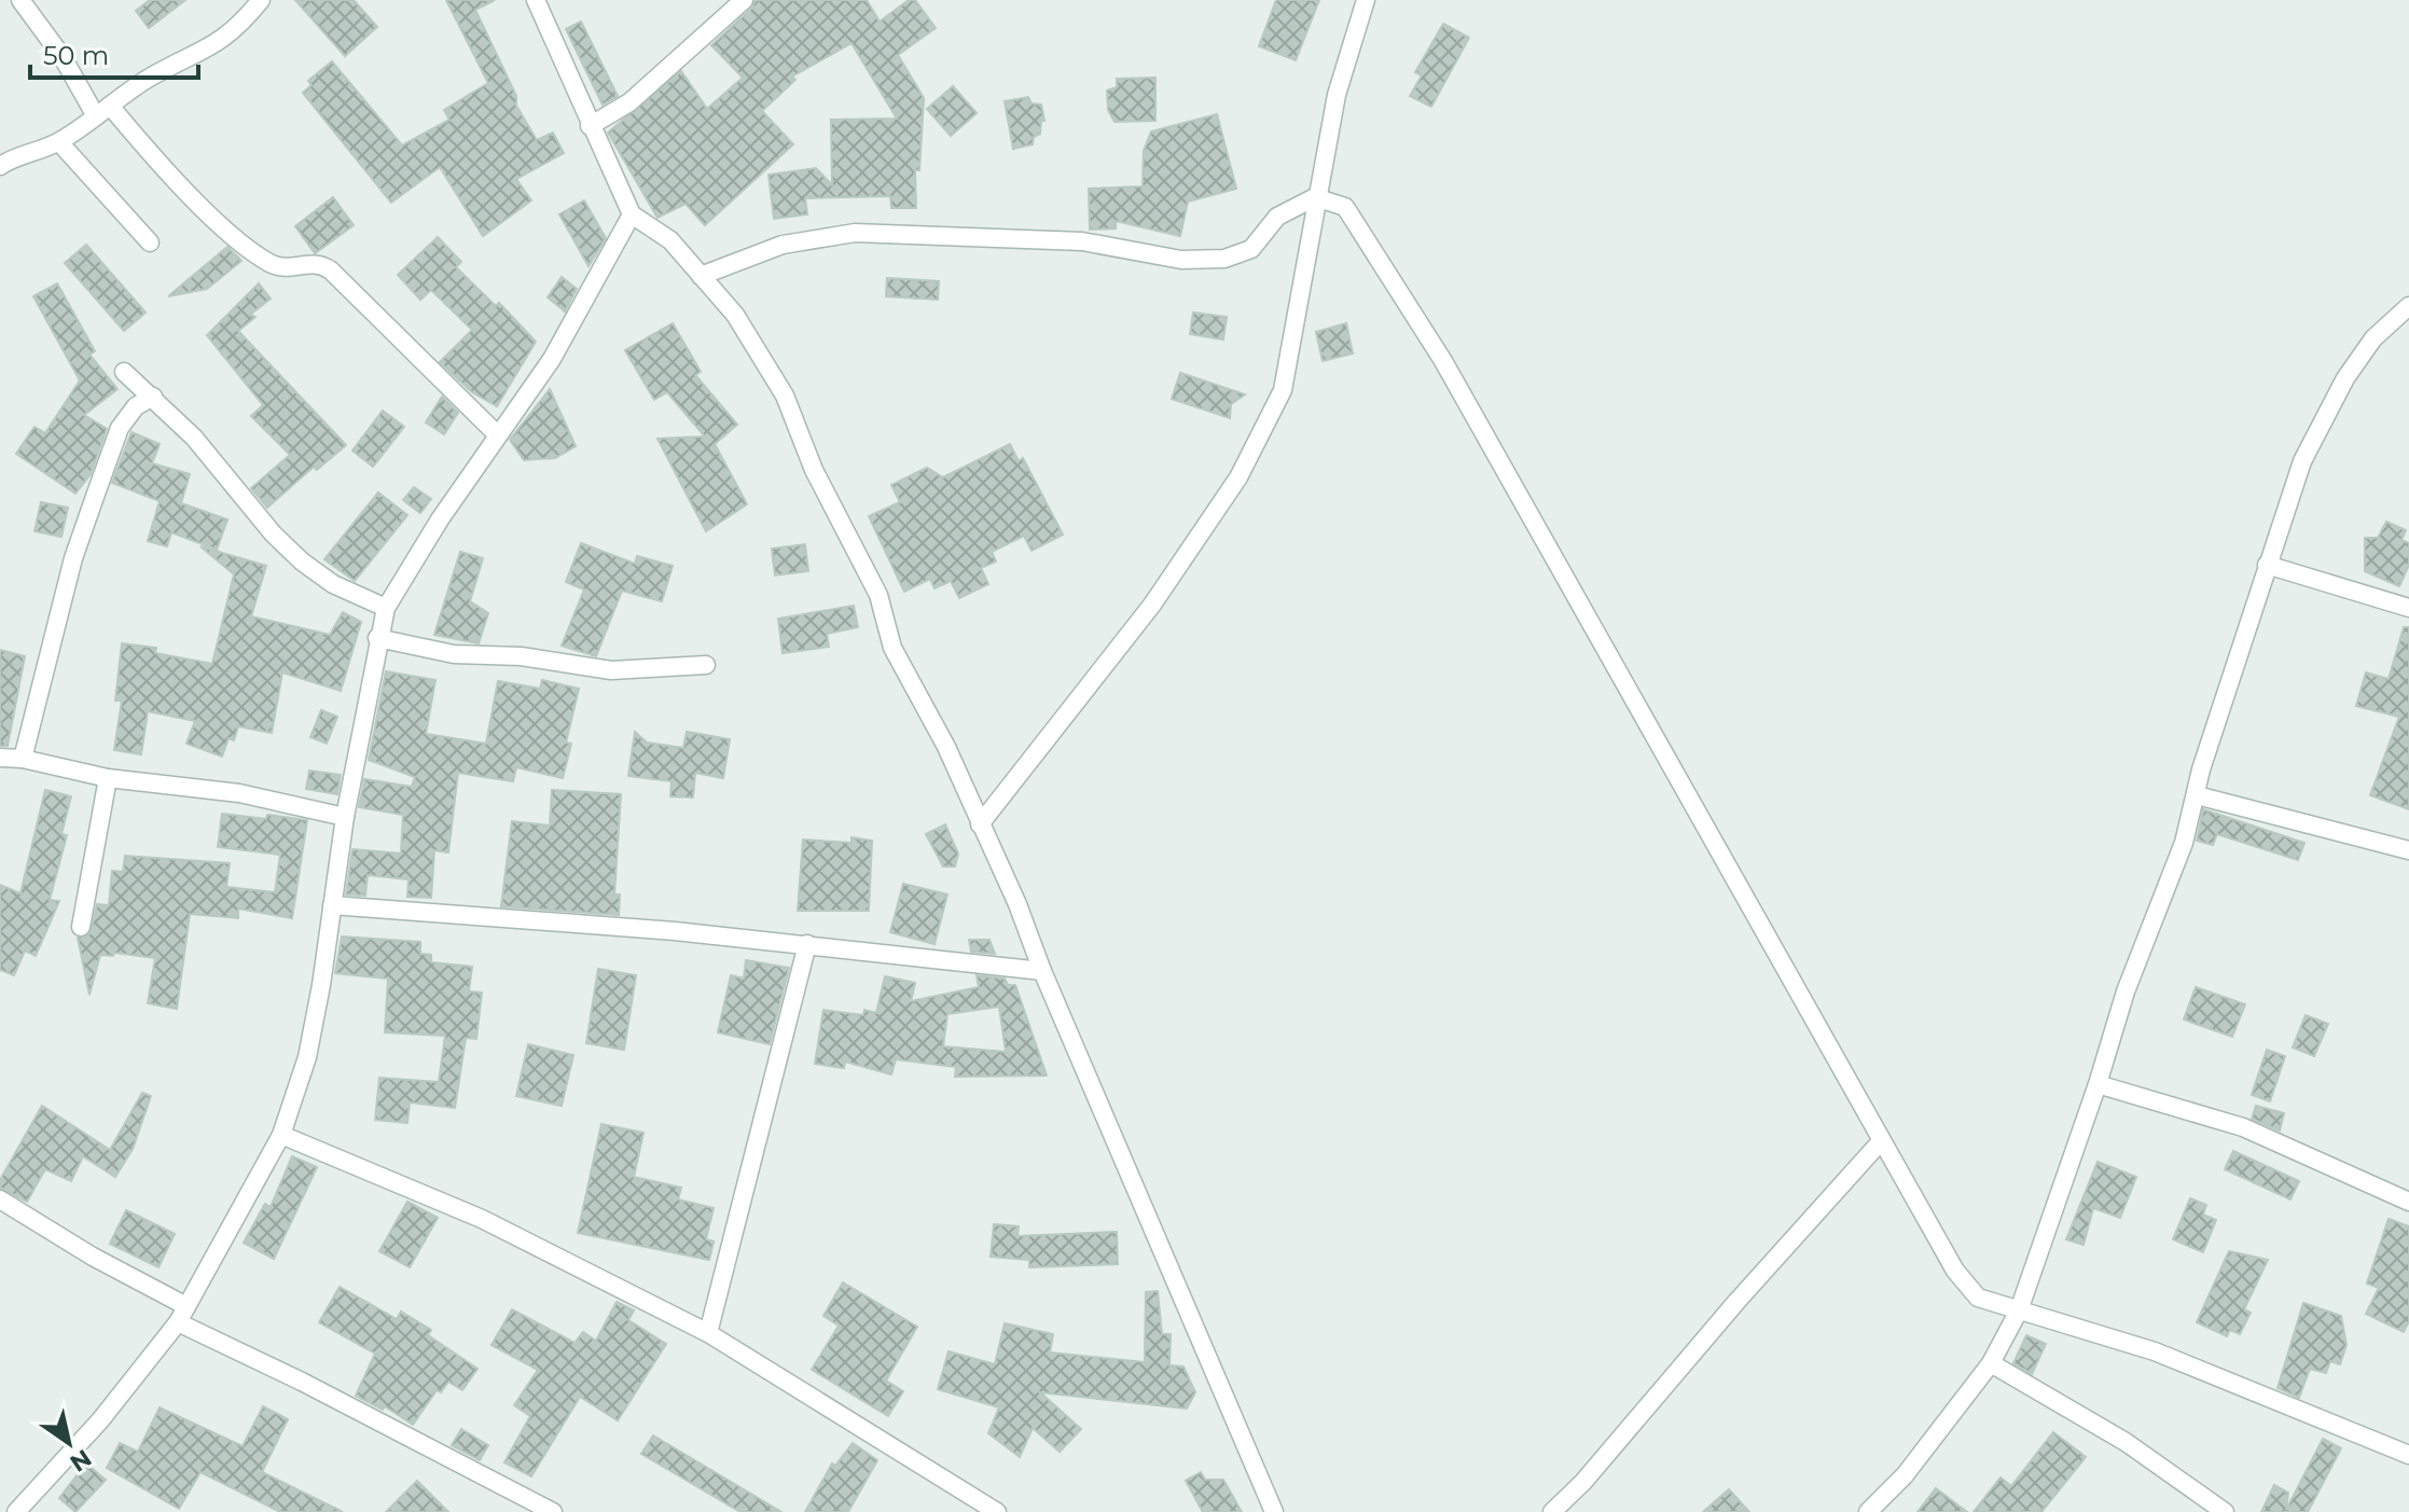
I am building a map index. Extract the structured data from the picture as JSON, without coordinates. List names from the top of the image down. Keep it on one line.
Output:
{"scale_bar":"50 m","north":"bottom right"}
